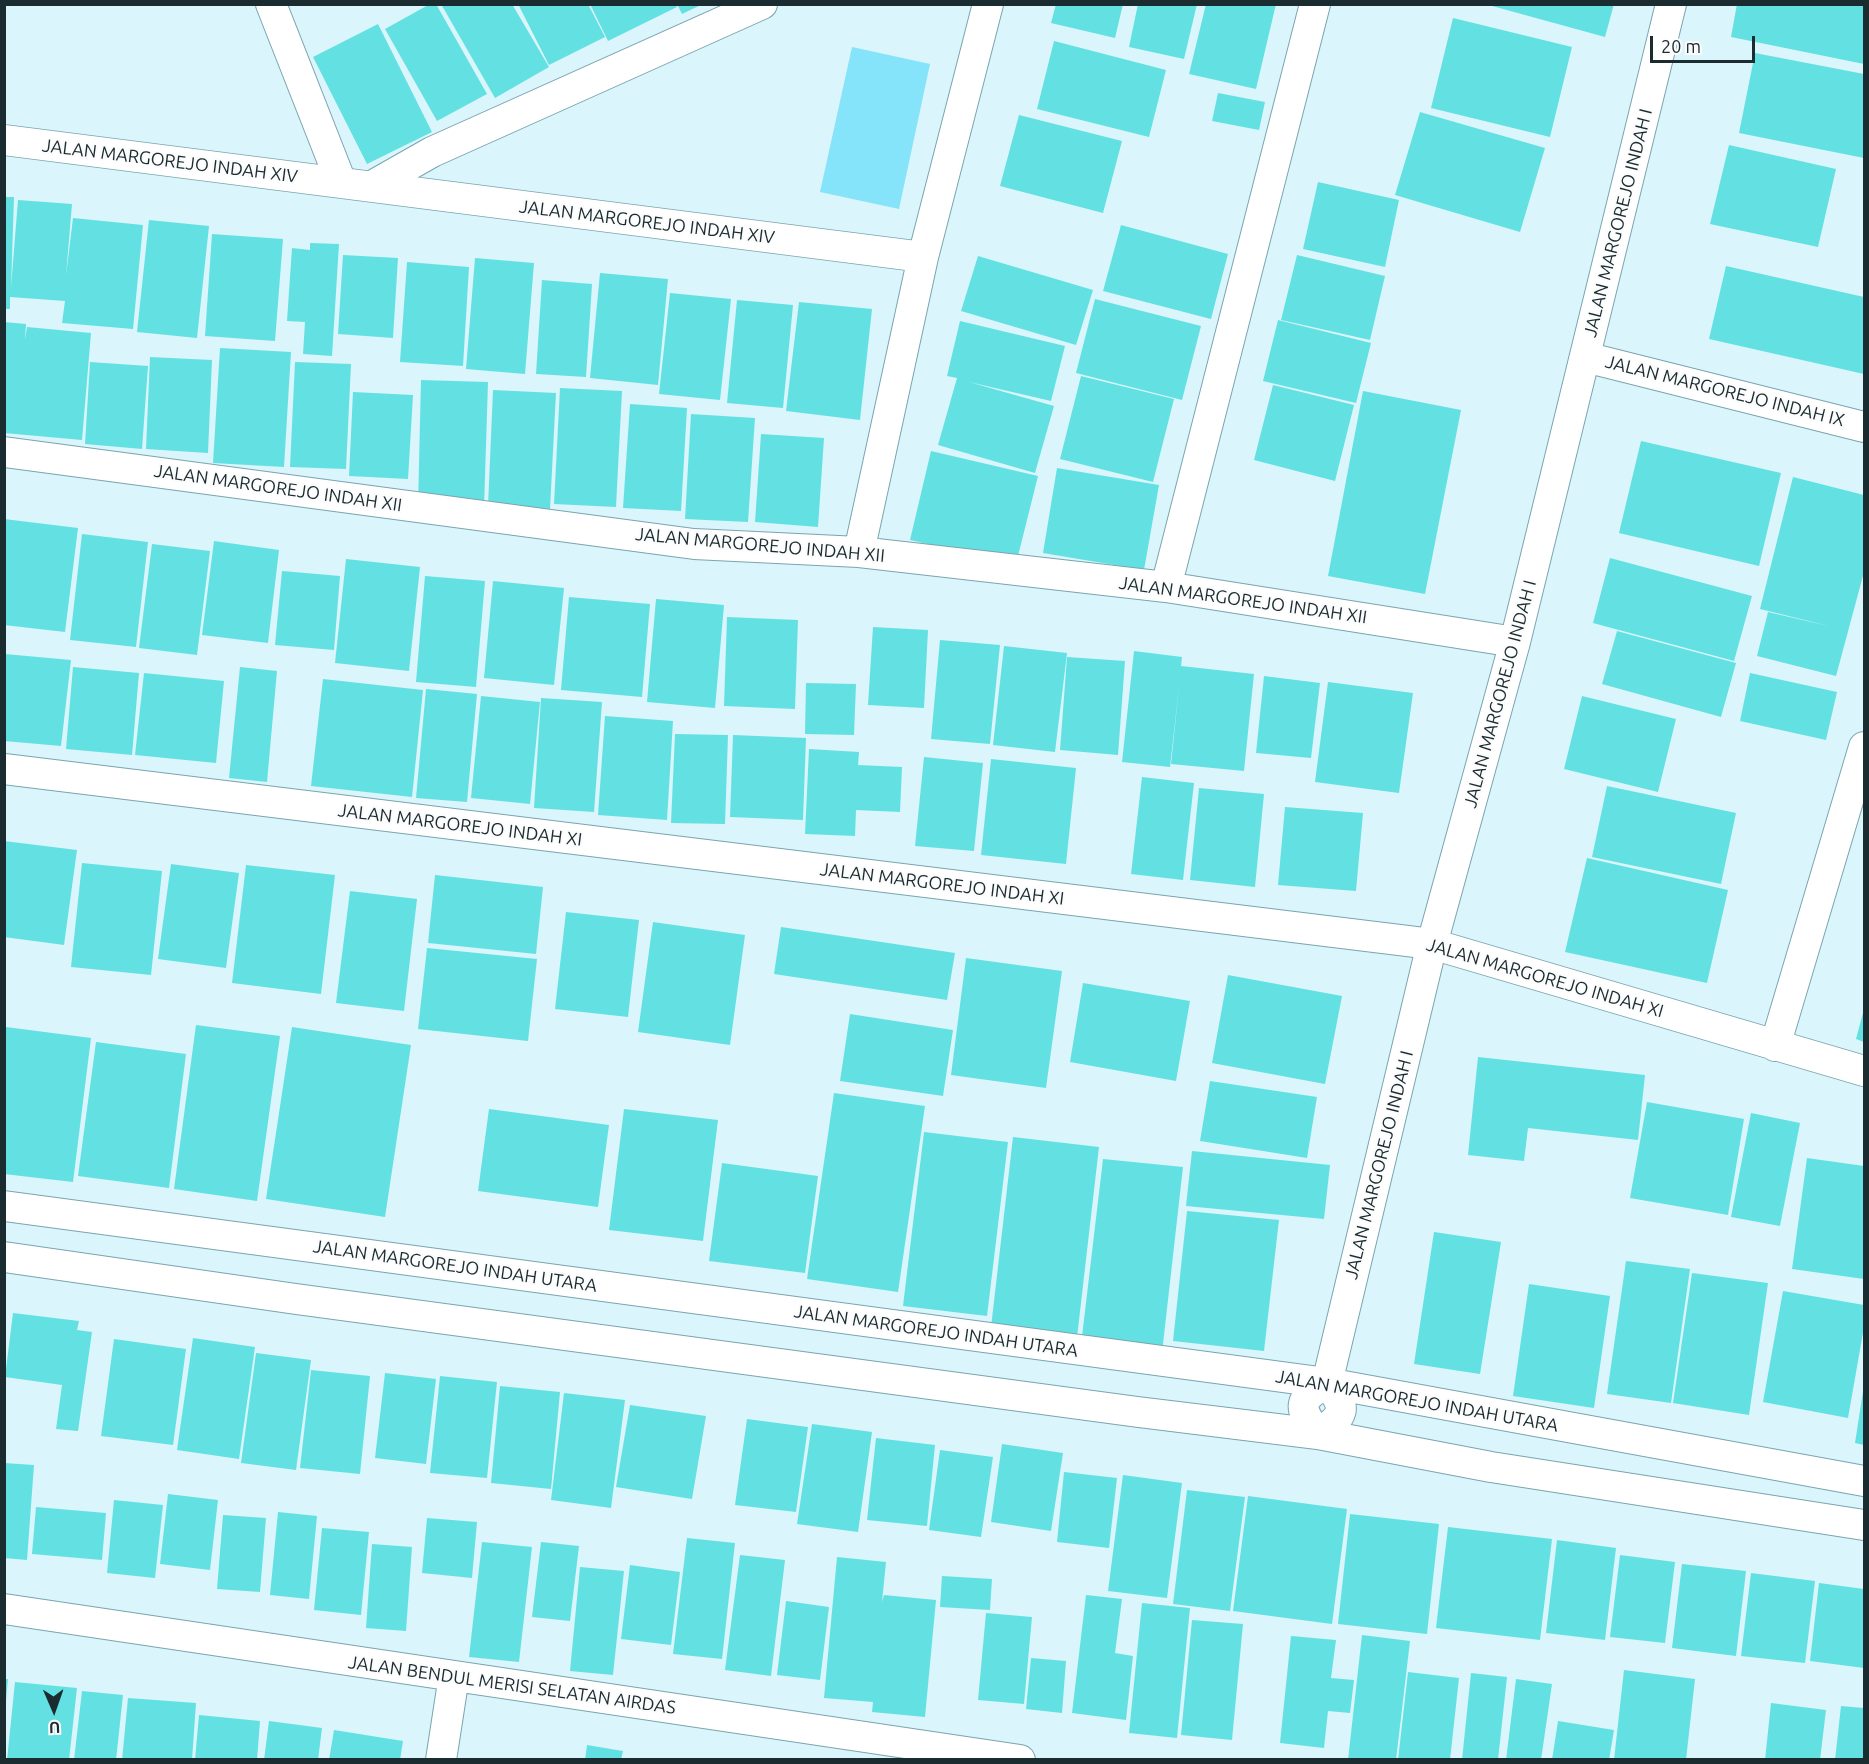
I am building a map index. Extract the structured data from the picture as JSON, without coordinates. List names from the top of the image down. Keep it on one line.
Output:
{"streets":{"street":["JALAN MARGOREJO INDAH XIV","JALAN MARGOREJO INDAH I","JALAN MARGOREJO INDAH IX","JALAN MARGOREJO INDAH XII","JALAN MARGOREJO INDAH XI","JALAN MARGOREJO INDAH UTARA","JALAN BENDUL MERISI SELATAN AIRDAS"]},"crossings":[["JALAN MARGOREJO INDAH I","JALAN MARGOREJO INDAH IX"],["JALAN MARGOREJO INDAH I","JALAN MARGOREJO INDAH XII"],["JALAN MARGOREJO INDAH I","JALAN MARGOREJO INDAH XI"],["JALAN MARGOREJO INDAH I","JALAN MARGOREJO INDAH UTARA"]],"scale_bar":"20 m","north":"bottom"}
